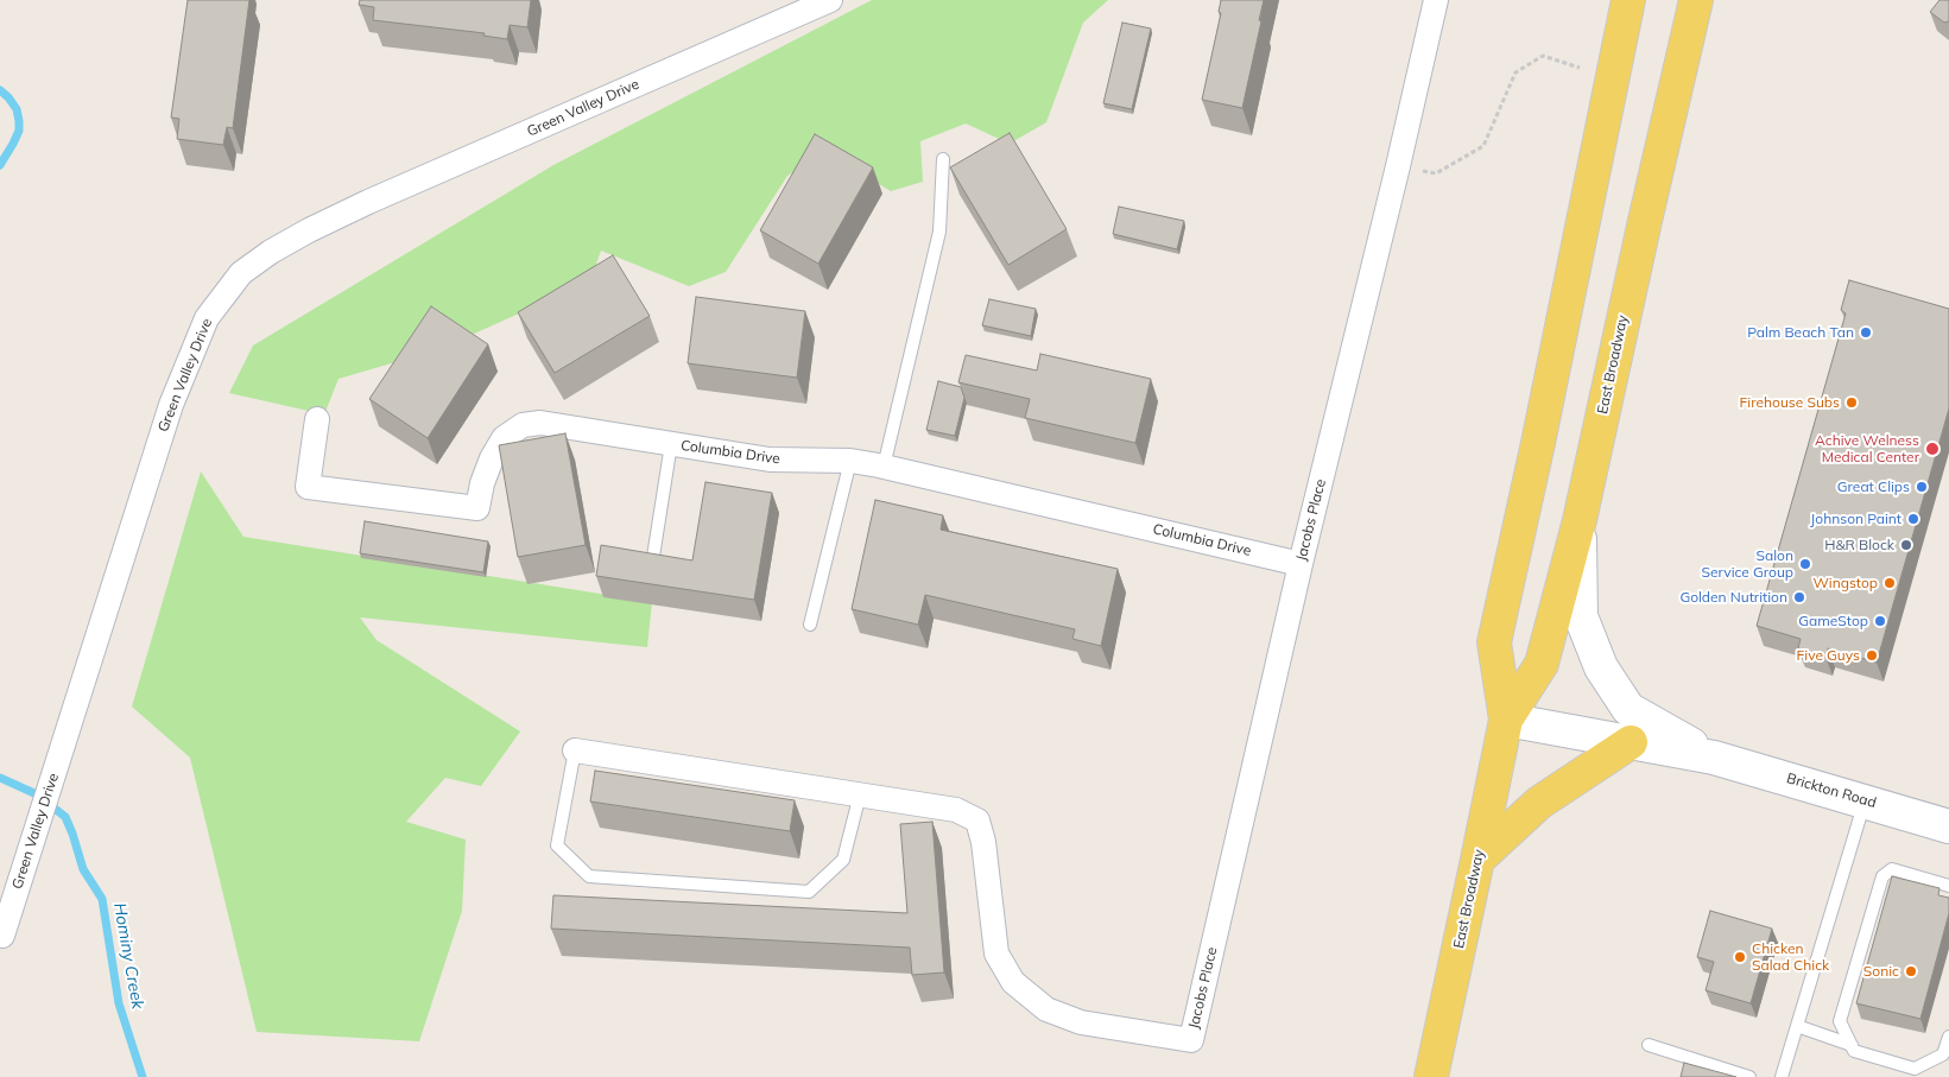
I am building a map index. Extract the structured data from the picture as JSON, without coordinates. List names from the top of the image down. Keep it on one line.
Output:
{"streets":{"main road":["East Broadway"],"street":["Green Valley Drive","Columbia Drive","Jacobs Place","Brickton Road"]},"crossings":[["East Broadway","Brickton Road"],["Columbia Drive","Jacobs Place"]],"water":["Hominy Creek"],"places":["Palm Beach Tan","Firehouse Subs","Achive Welness Medical Center","Great Clips","Johnson Paint","H&R Block","Salon Service Group","Wingstop","Golden Nutrition","GameStop","Five Guys","Chicken Salad Chick","Sonic"]}
